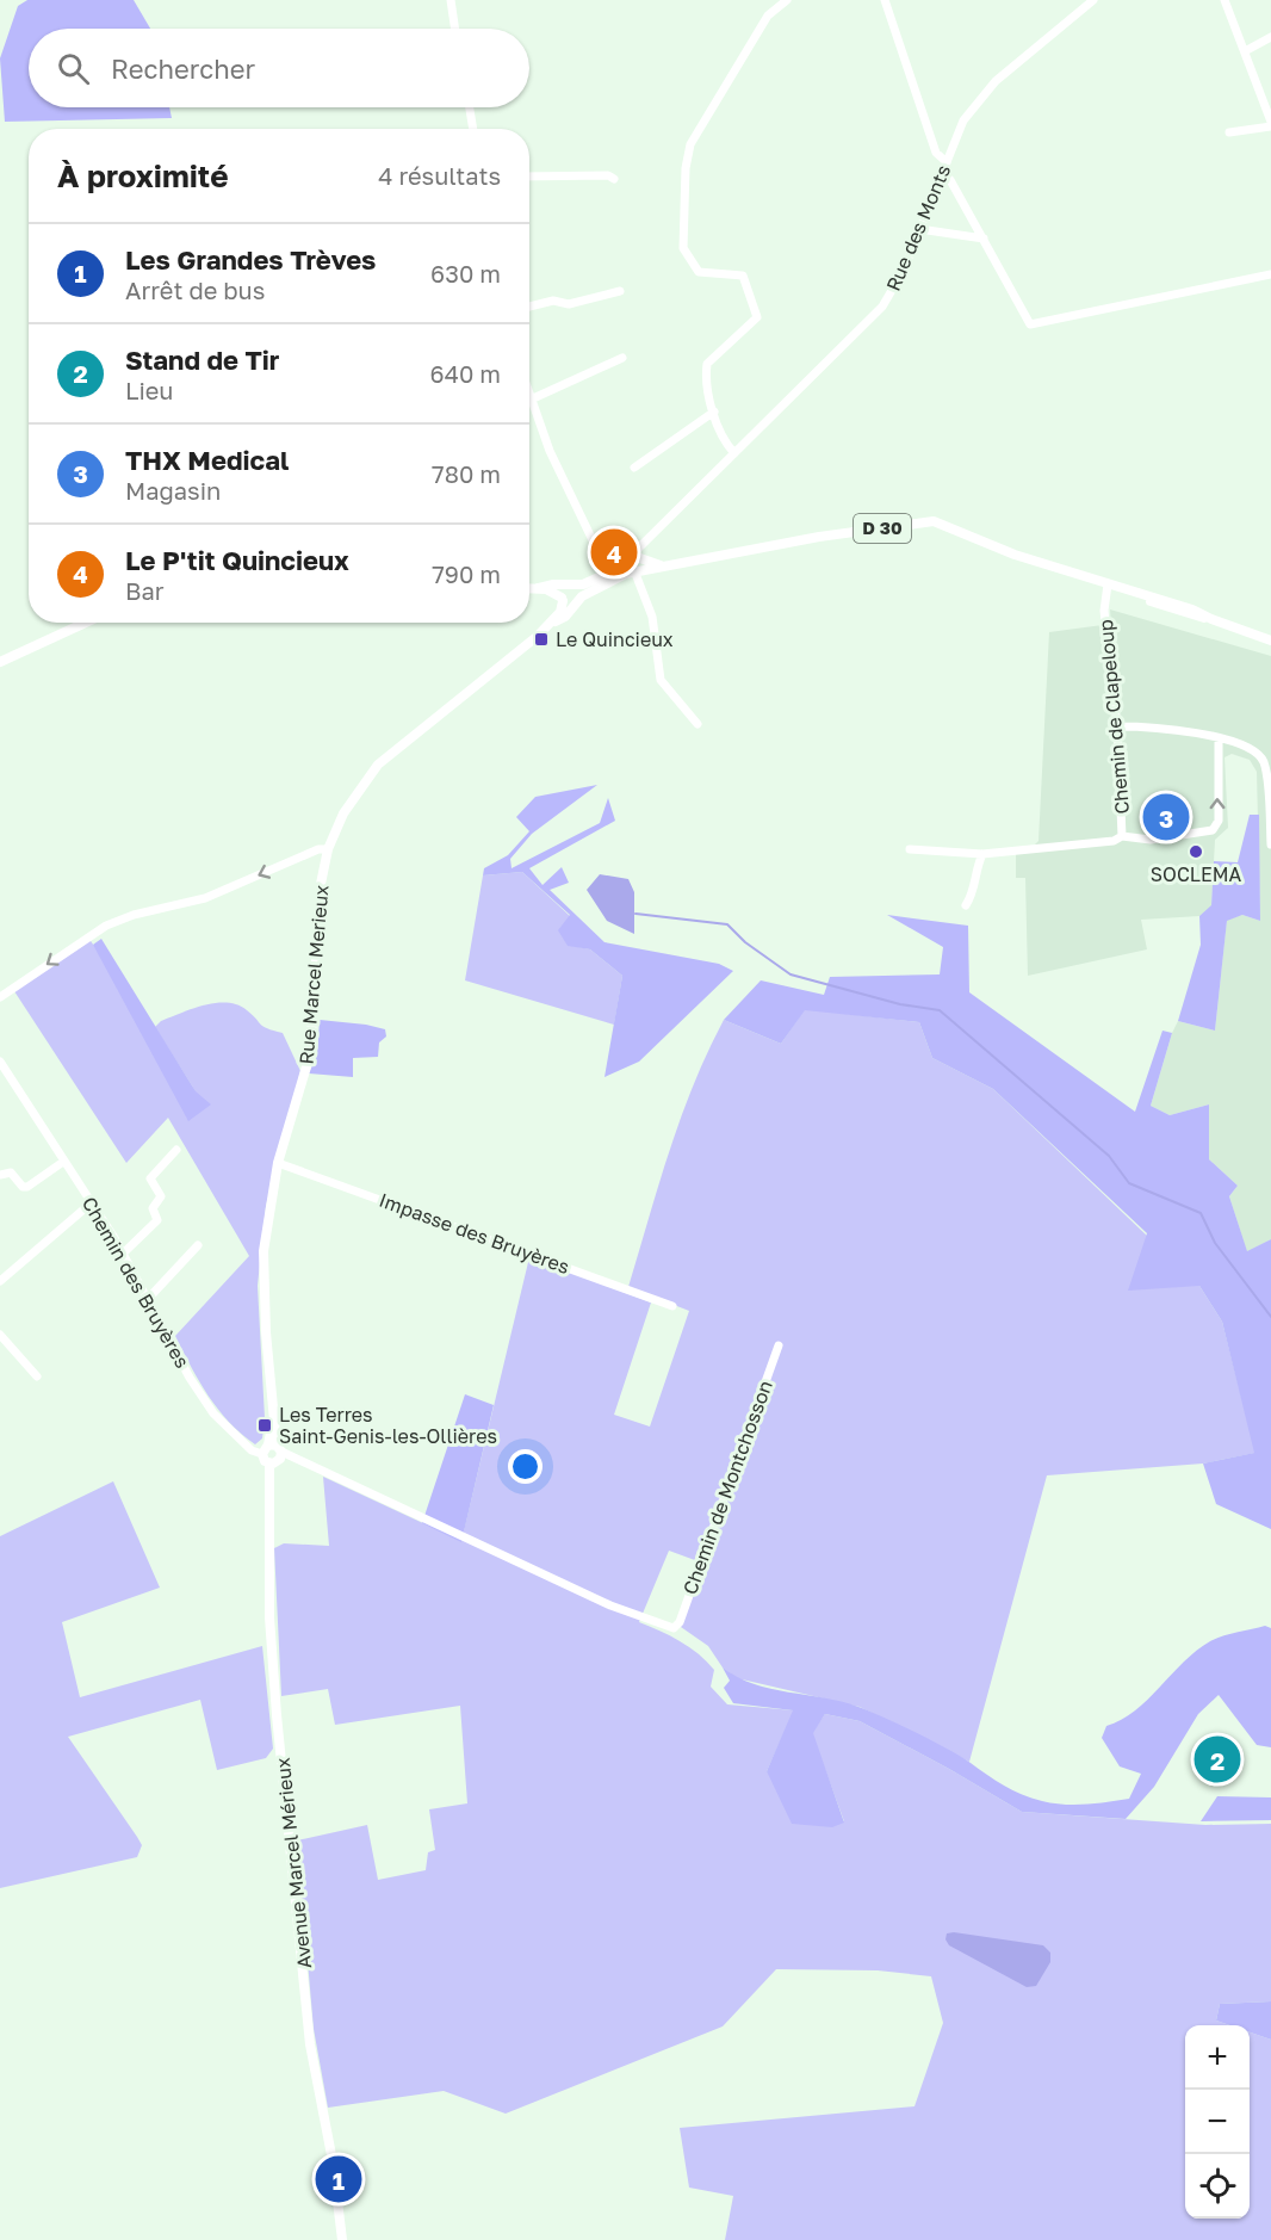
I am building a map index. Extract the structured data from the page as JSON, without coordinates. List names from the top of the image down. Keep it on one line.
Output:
{"streets":{"main road":["D 30","Rue Marcel Merieux","Avenue Marcel Mérieux"],"street":["Rue des Monts","Chemin de Clapeloup","Impasse des Bruyères","Chemin des Bruyères","Chemin de Montchosson"]},"crossings":[["Rue des Monts","D 30"],["D 30","Chemin de Clapeloup"],["D 30","Rue Marcel Merieux"],["Rue Marcel Merieux","Impasse des Bruyères"],["Rue Marcel Merieux","Chemin des Bruyères"],["Rue Marcel Merieux","Avenue Marcel Mérieux"],["Chemin des Bruyères","Chemin de Montchosson"],["Chemin des Bruyères","Avenue Marcel Mérieux"]],"places":{"transit":["Le Quincieux","Les Terres Saint-Genis-les-Ollières"],"other":["SOCLEMA"]},"page":{"search":"Rechercher","heading":["À proximité","4 résultats"],"list":[{"mark":"1","name":"Les Grandes Trèves","note":"Arrêt de bus","value":"630 m"},{"mark":"2","name":"Stand de Tir","note":"Lieu","value":"640 m"},{"mark":"3","name":"THX Medical","note":"Magasin","value":"780 m"},{"mark":"4","name":"Le P'tit Quincieux","note":"Bar","value":"790 m"}],"pins":["4","3","2","1"],"map_buttons":["+","−"]}}
